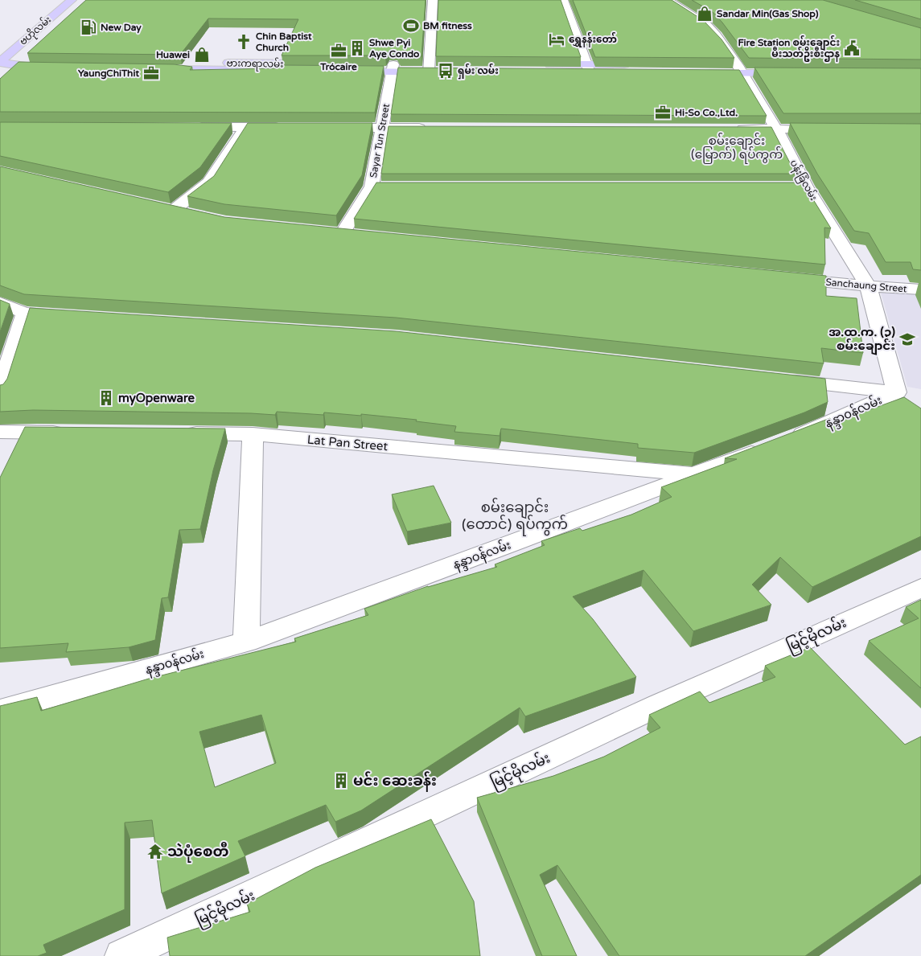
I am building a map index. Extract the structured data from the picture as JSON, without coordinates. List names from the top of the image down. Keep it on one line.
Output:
{"streets":{"main road":["ဗဟိုလမ်း","ဗားကရာလမ်း"],"street":["Sayar Tun Street","ပန်းခြံလမ်း","Sanchaung Street","နန္ဒာ၀န်လမ်း","Lat Pan Street","မြင့်မိုလမ်း"]},"crossings":[["ပန်းခြံလမ်း","Sanchaung Street"],["ပန်းခြံလမ်း","နန္ဒာ၀န်လမ်း"],["Sanchaung Street","နန္ဒာ၀န်လမ်း"],["နန္ဒာ၀န်လမ်း","Lat Pan Street"]],"districts":["စမ်းချောင်း (မြောက်) ရပ်ကွက်","စမ်းချောင်း (တောင်) ရပ်ကွက်"],"places":{"shop":["Sandar Min(Gas Shop)","Huawei"],"sports":["BM fitness"],"fuel station":["New Day"],"hotel":["ရွှေနန်းတော်"],"church":["Chin Baptist Church"],"building":["Shwe Pyi Aye Condo","myOpenware","မင်း ဆေးခန်း"],"public building":["Fire Station စမ်းချောင်း မီးသတ်ဦးစီးဌာန"],"office":["Trócaire","YaungChiThit","Hi-So Co.,Ltd."],"bus stop":["ရှမ်း လမ်း"],"school or university":["အ.ထ.က. (၃) စမ်းချောင်း"],"temple":["သဲပုံစေတီ"]}}
